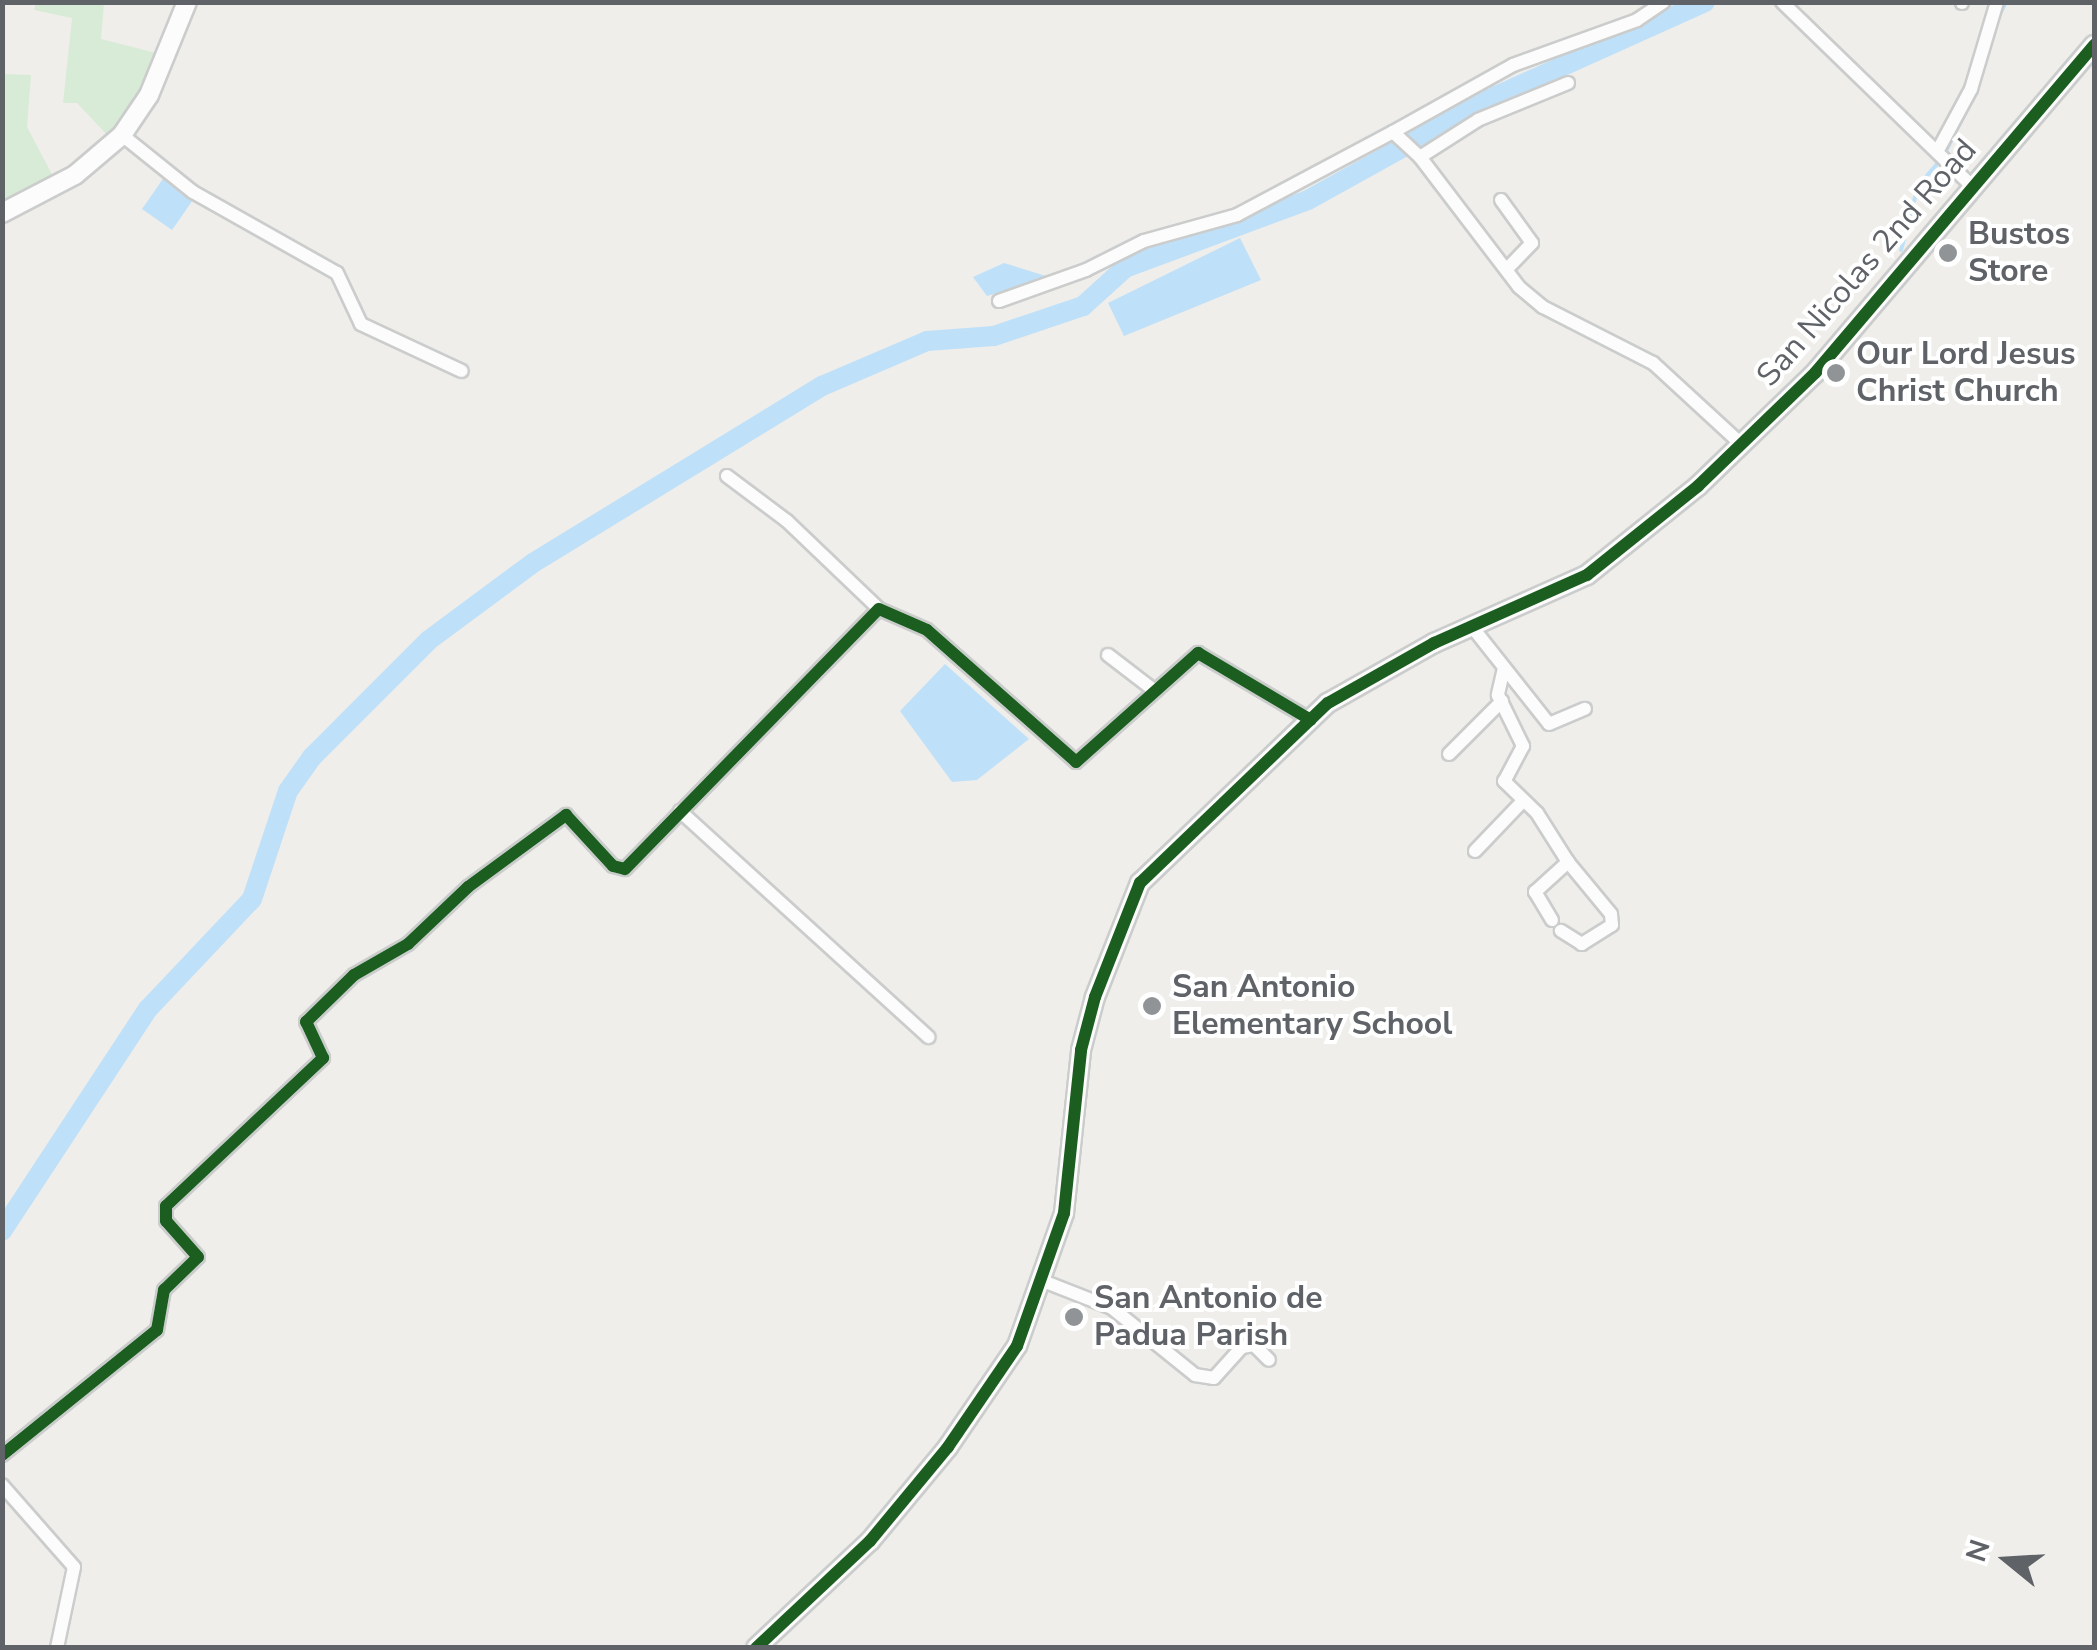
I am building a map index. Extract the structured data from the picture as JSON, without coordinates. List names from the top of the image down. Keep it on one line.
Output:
{"streets":{"street":["San Nicolas 2nd Road"]},"places":["Bustos Store","Our Lord Jesus Christ Church","San Antonio Elementary School","San Antonio de Padua Parish"],"north":"left"}
